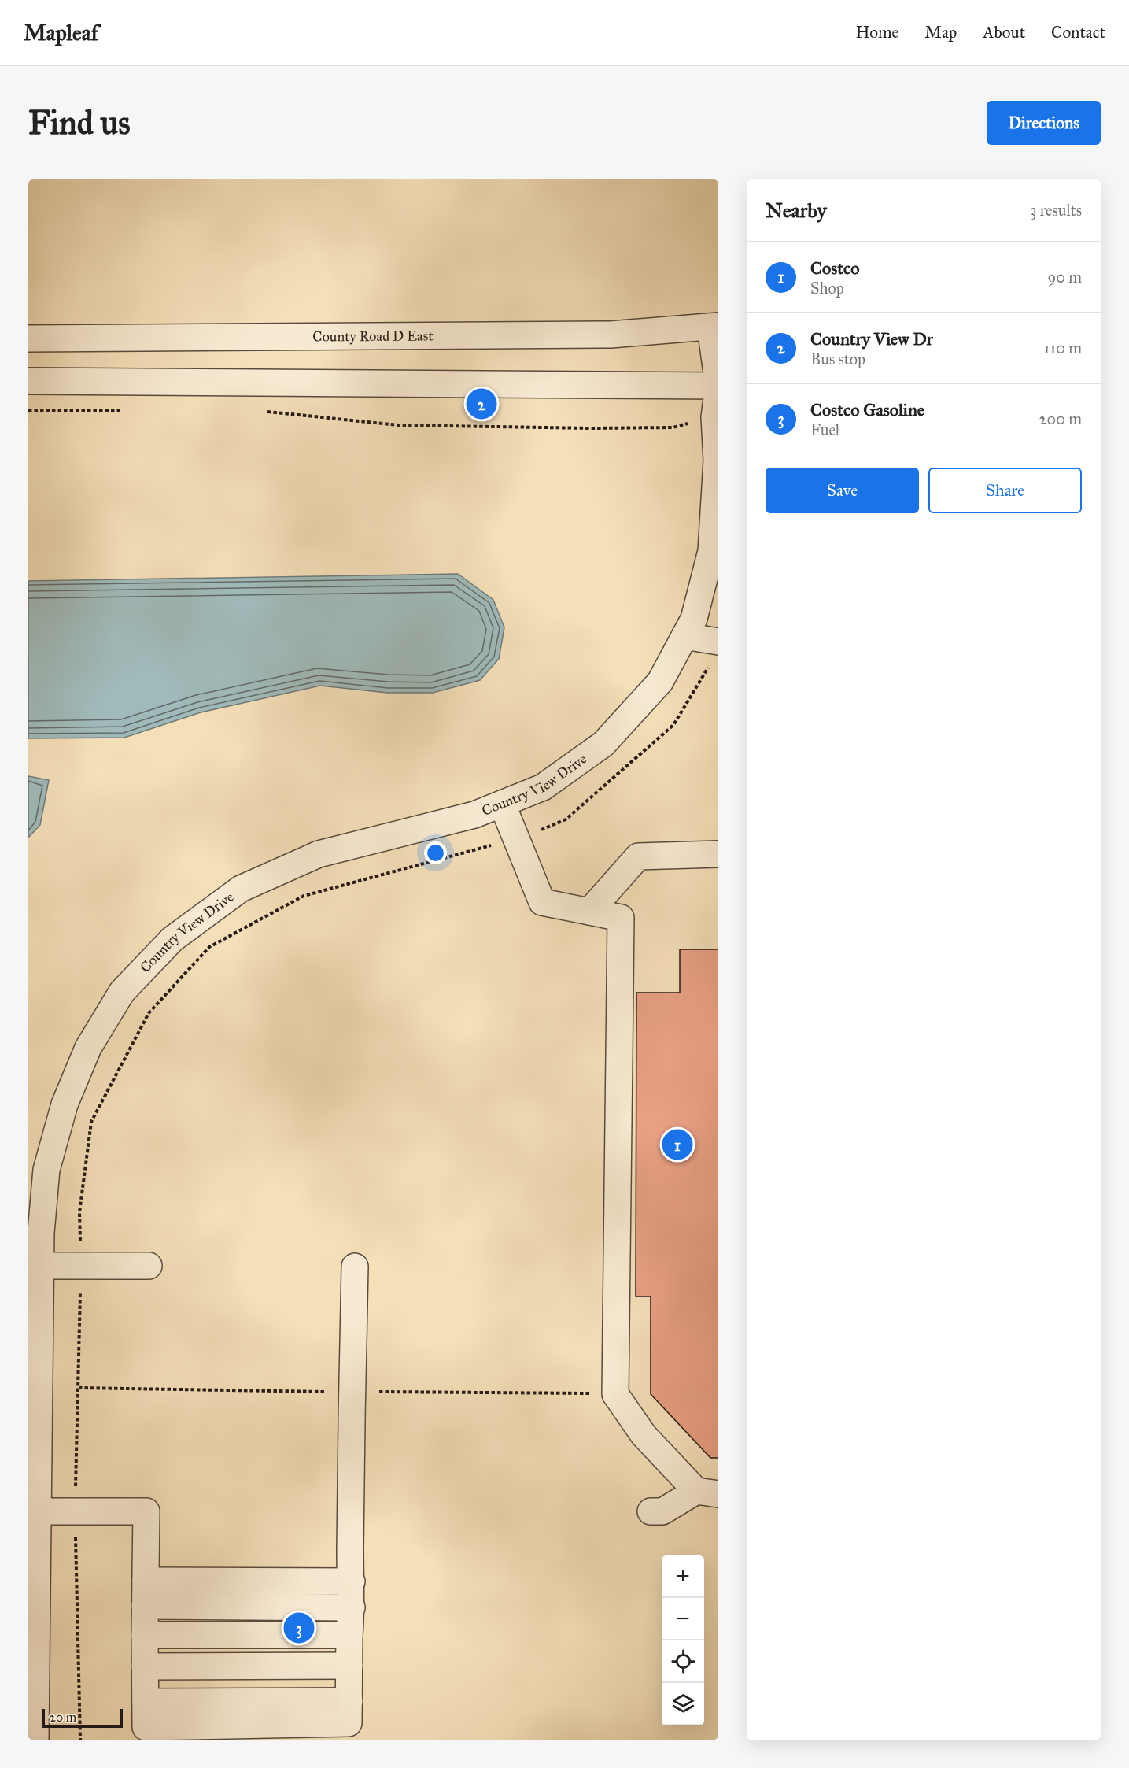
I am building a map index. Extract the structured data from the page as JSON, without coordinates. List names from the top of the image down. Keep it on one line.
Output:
{"streets":{"street":["County Road D East","Country View Drive"]},"crossings":[["County Road D East","Country View Drive"]],"scale_bar":"20 m","page":{"header":"Mapleaf","nav":["Home","Map","About","Contact"],"buttons":["Directions",["Save","Share"]],"title":"Find us","heading":["Nearby","3 results"],"list":[{"mark":"1","name":"Costco","note":"Shop","value":"90 m"},{"mark":"2","name":"Country View Dr","note":"Bus stop","value":"110 m"},{"mark":"3","name":"Costco Gasoline","note":"Fuel","value":"200 m"}],"pins":["2","1","3"],"map_buttons":["+","−"],"scale":"20 m"}}
